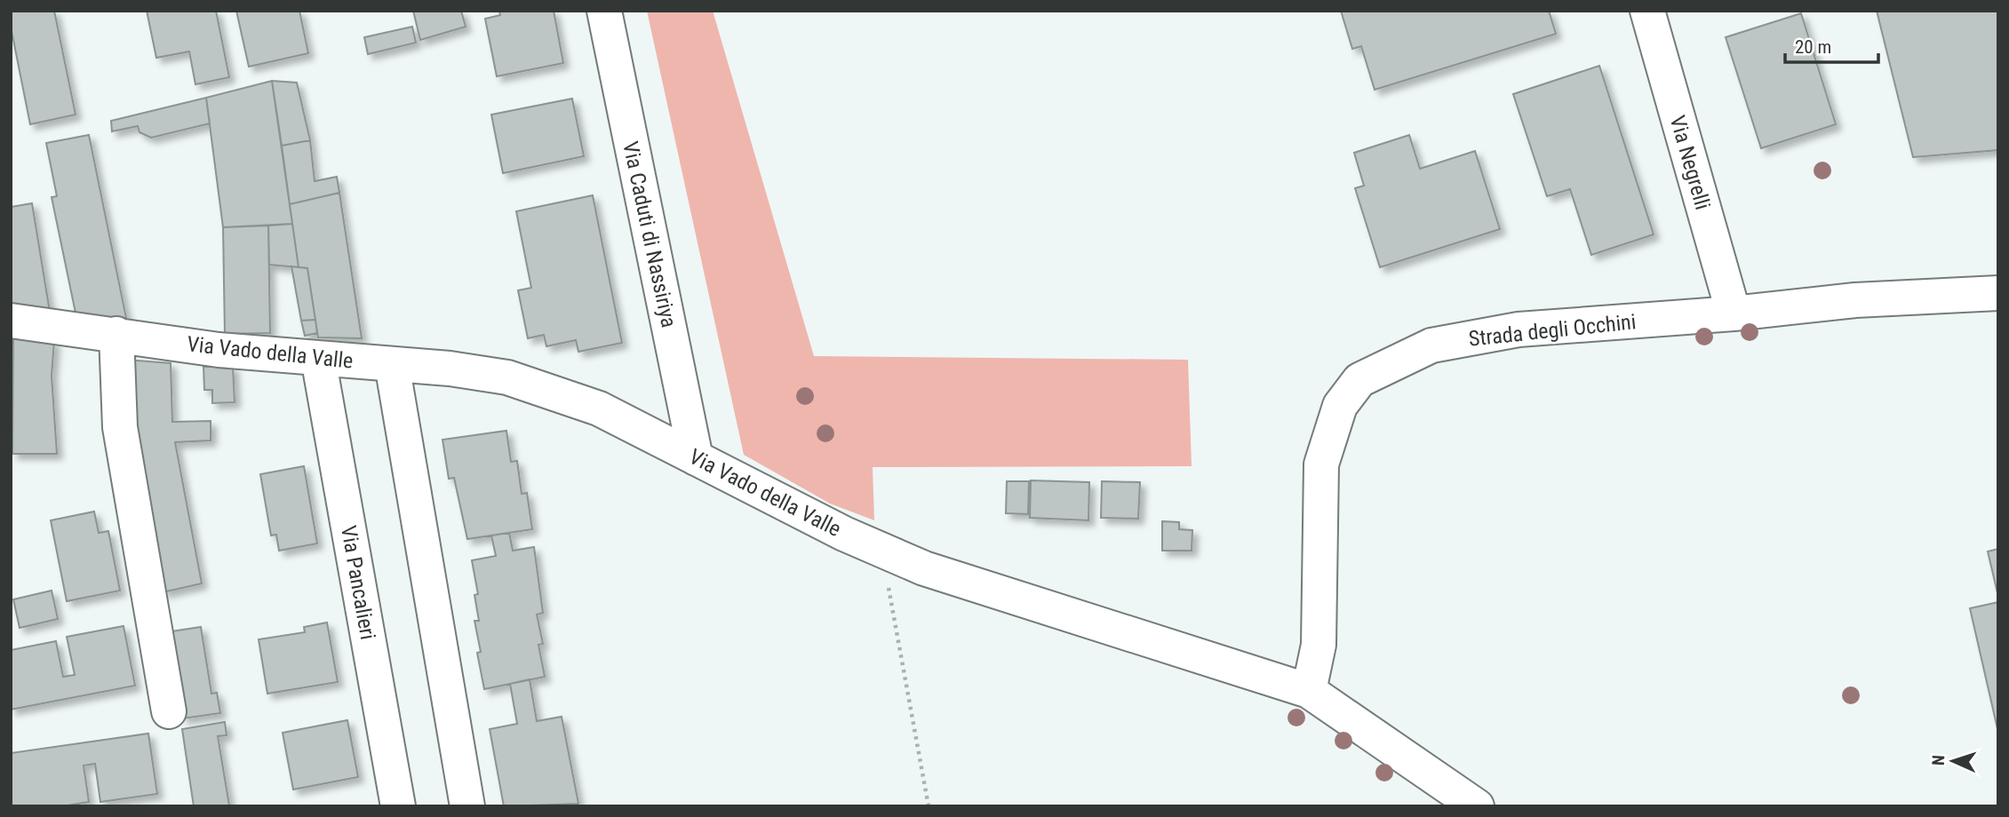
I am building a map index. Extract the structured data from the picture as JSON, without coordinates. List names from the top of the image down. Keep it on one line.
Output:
{"streets":{"street":["Via Negrelli","Via Caduti di Nassiriya","Strada degli Occhini","Via Vado della Valle","Via Pancalieri"]},"crossings":[["Via Negrelli","Strada degli Occhini"],["Via Caduti di Nassiriya","Via Vado della Valle"],["Strada degli Occhini","Via Vado della Valle"],["Via Vado della Valle","Via Pancalieri"]],"scale_bar":"20 m","north":"left"}
